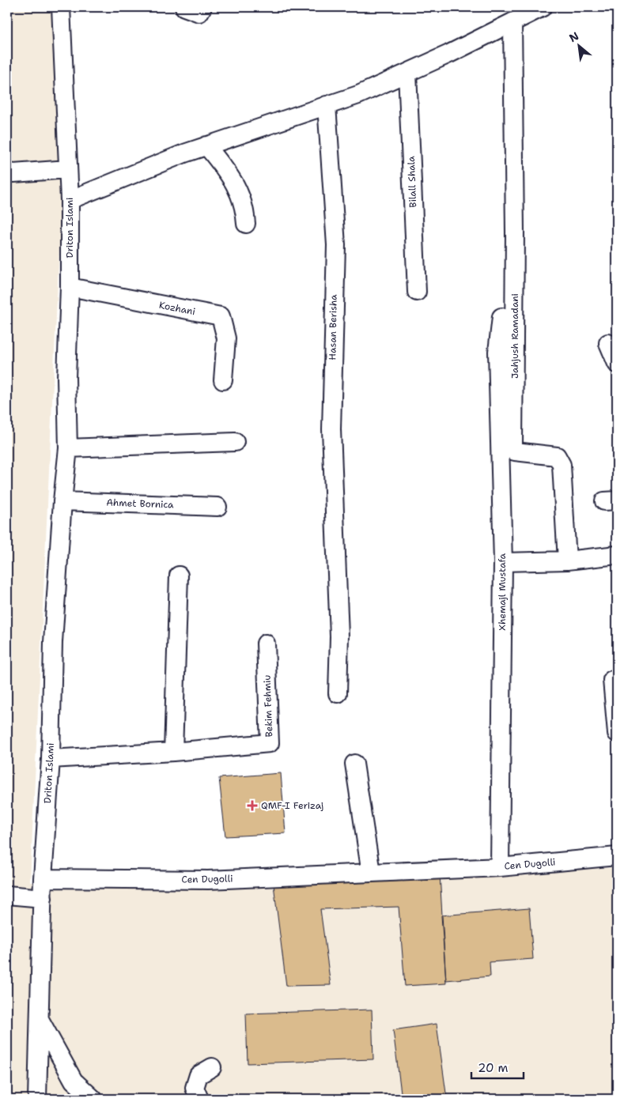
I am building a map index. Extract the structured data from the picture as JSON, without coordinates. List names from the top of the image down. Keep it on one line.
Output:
{"streets":{"street":["Bilall Shala","Driton Islami","Kozhani","Hasan Berisha","Jahjush Ramadani","Ahmet Bornica","Xhemajl Mustafa","Bekim Fehmiu","Cen Dugolli"]},"crossings":[["Driton Islami","Kozhani"],["Driton Islami","Ahmet Bornica"],["Driton Islami","Bekim Fehmiu"],["Driton Islami","Cen Dugolli"],["Xhemajl Mustafa","Cen Dugolli"]],"places":{"health":["QMF-I Ferizaj"]},"scale_bar":"20 m","north":"top left"}
